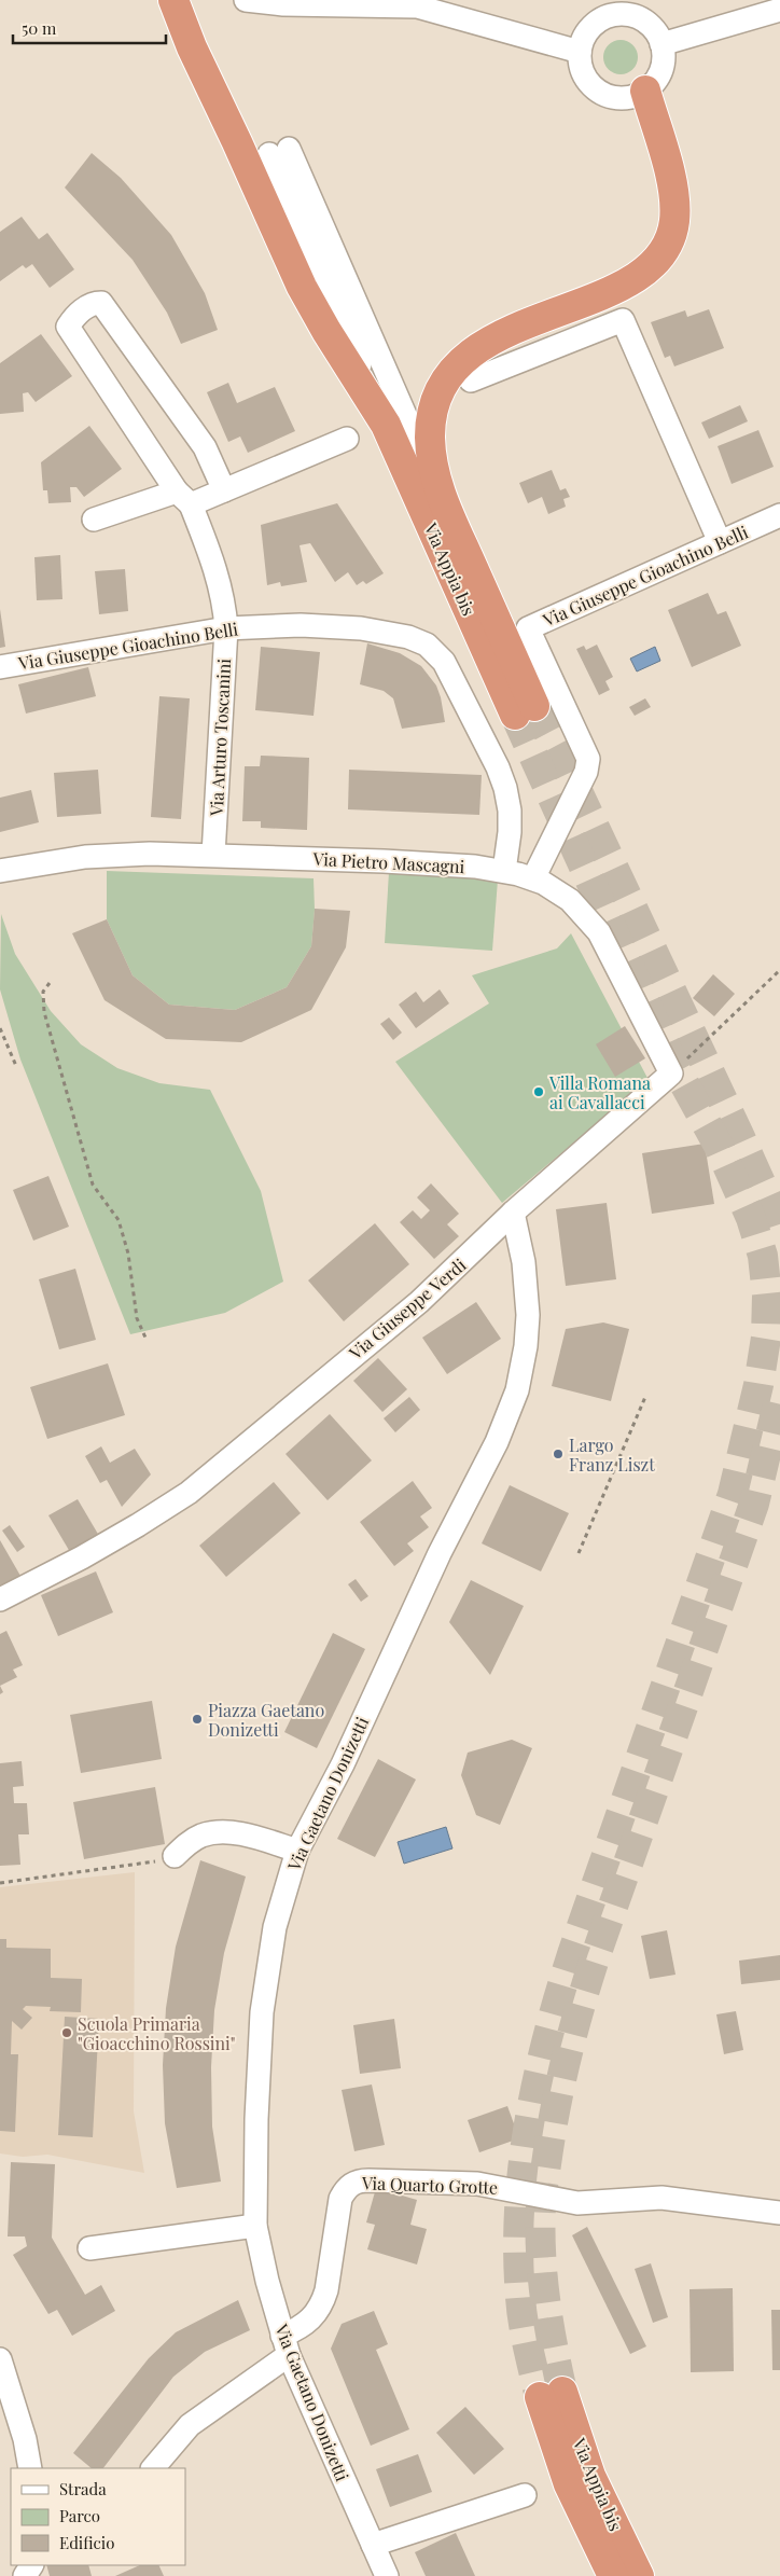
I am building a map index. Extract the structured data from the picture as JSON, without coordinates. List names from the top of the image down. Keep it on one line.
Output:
{"streets":{"highway":["Via Appia bis"],"street":["Via Giuseppe Gioachino Belli","Via Arturo Toscanini","Via Pietro Mascagni","Via Giuseppe Verdi","Via Gaetano Donizetti","Via Quarto Grotte"]},"crossings":[["Via Giuseppe Gioachino Belli","Via Arturo Toscanini"],["Via Giuseppe Gioachino Belli","Via Pietro Mascagni"],["Via Arturo Toscanini","Via Pietro Mascagni"],["Via Pietro Mascagni","Via Giuseppe Verdi"],["Via Giuseppe Verdi","Via Gaetano Donizetti"],["Via Gaetano Donizetti","Via Quarto Grotte"]],"places":["Villa Romana ai Cavallacci","Largo Franz Liszt","Piazza Gaetano Donizetti","Scuola Primaria \"Gioacchino Rossini\""],"legend":["Strada","Parco","Edificio"],"scale_bar":"50 m"}
